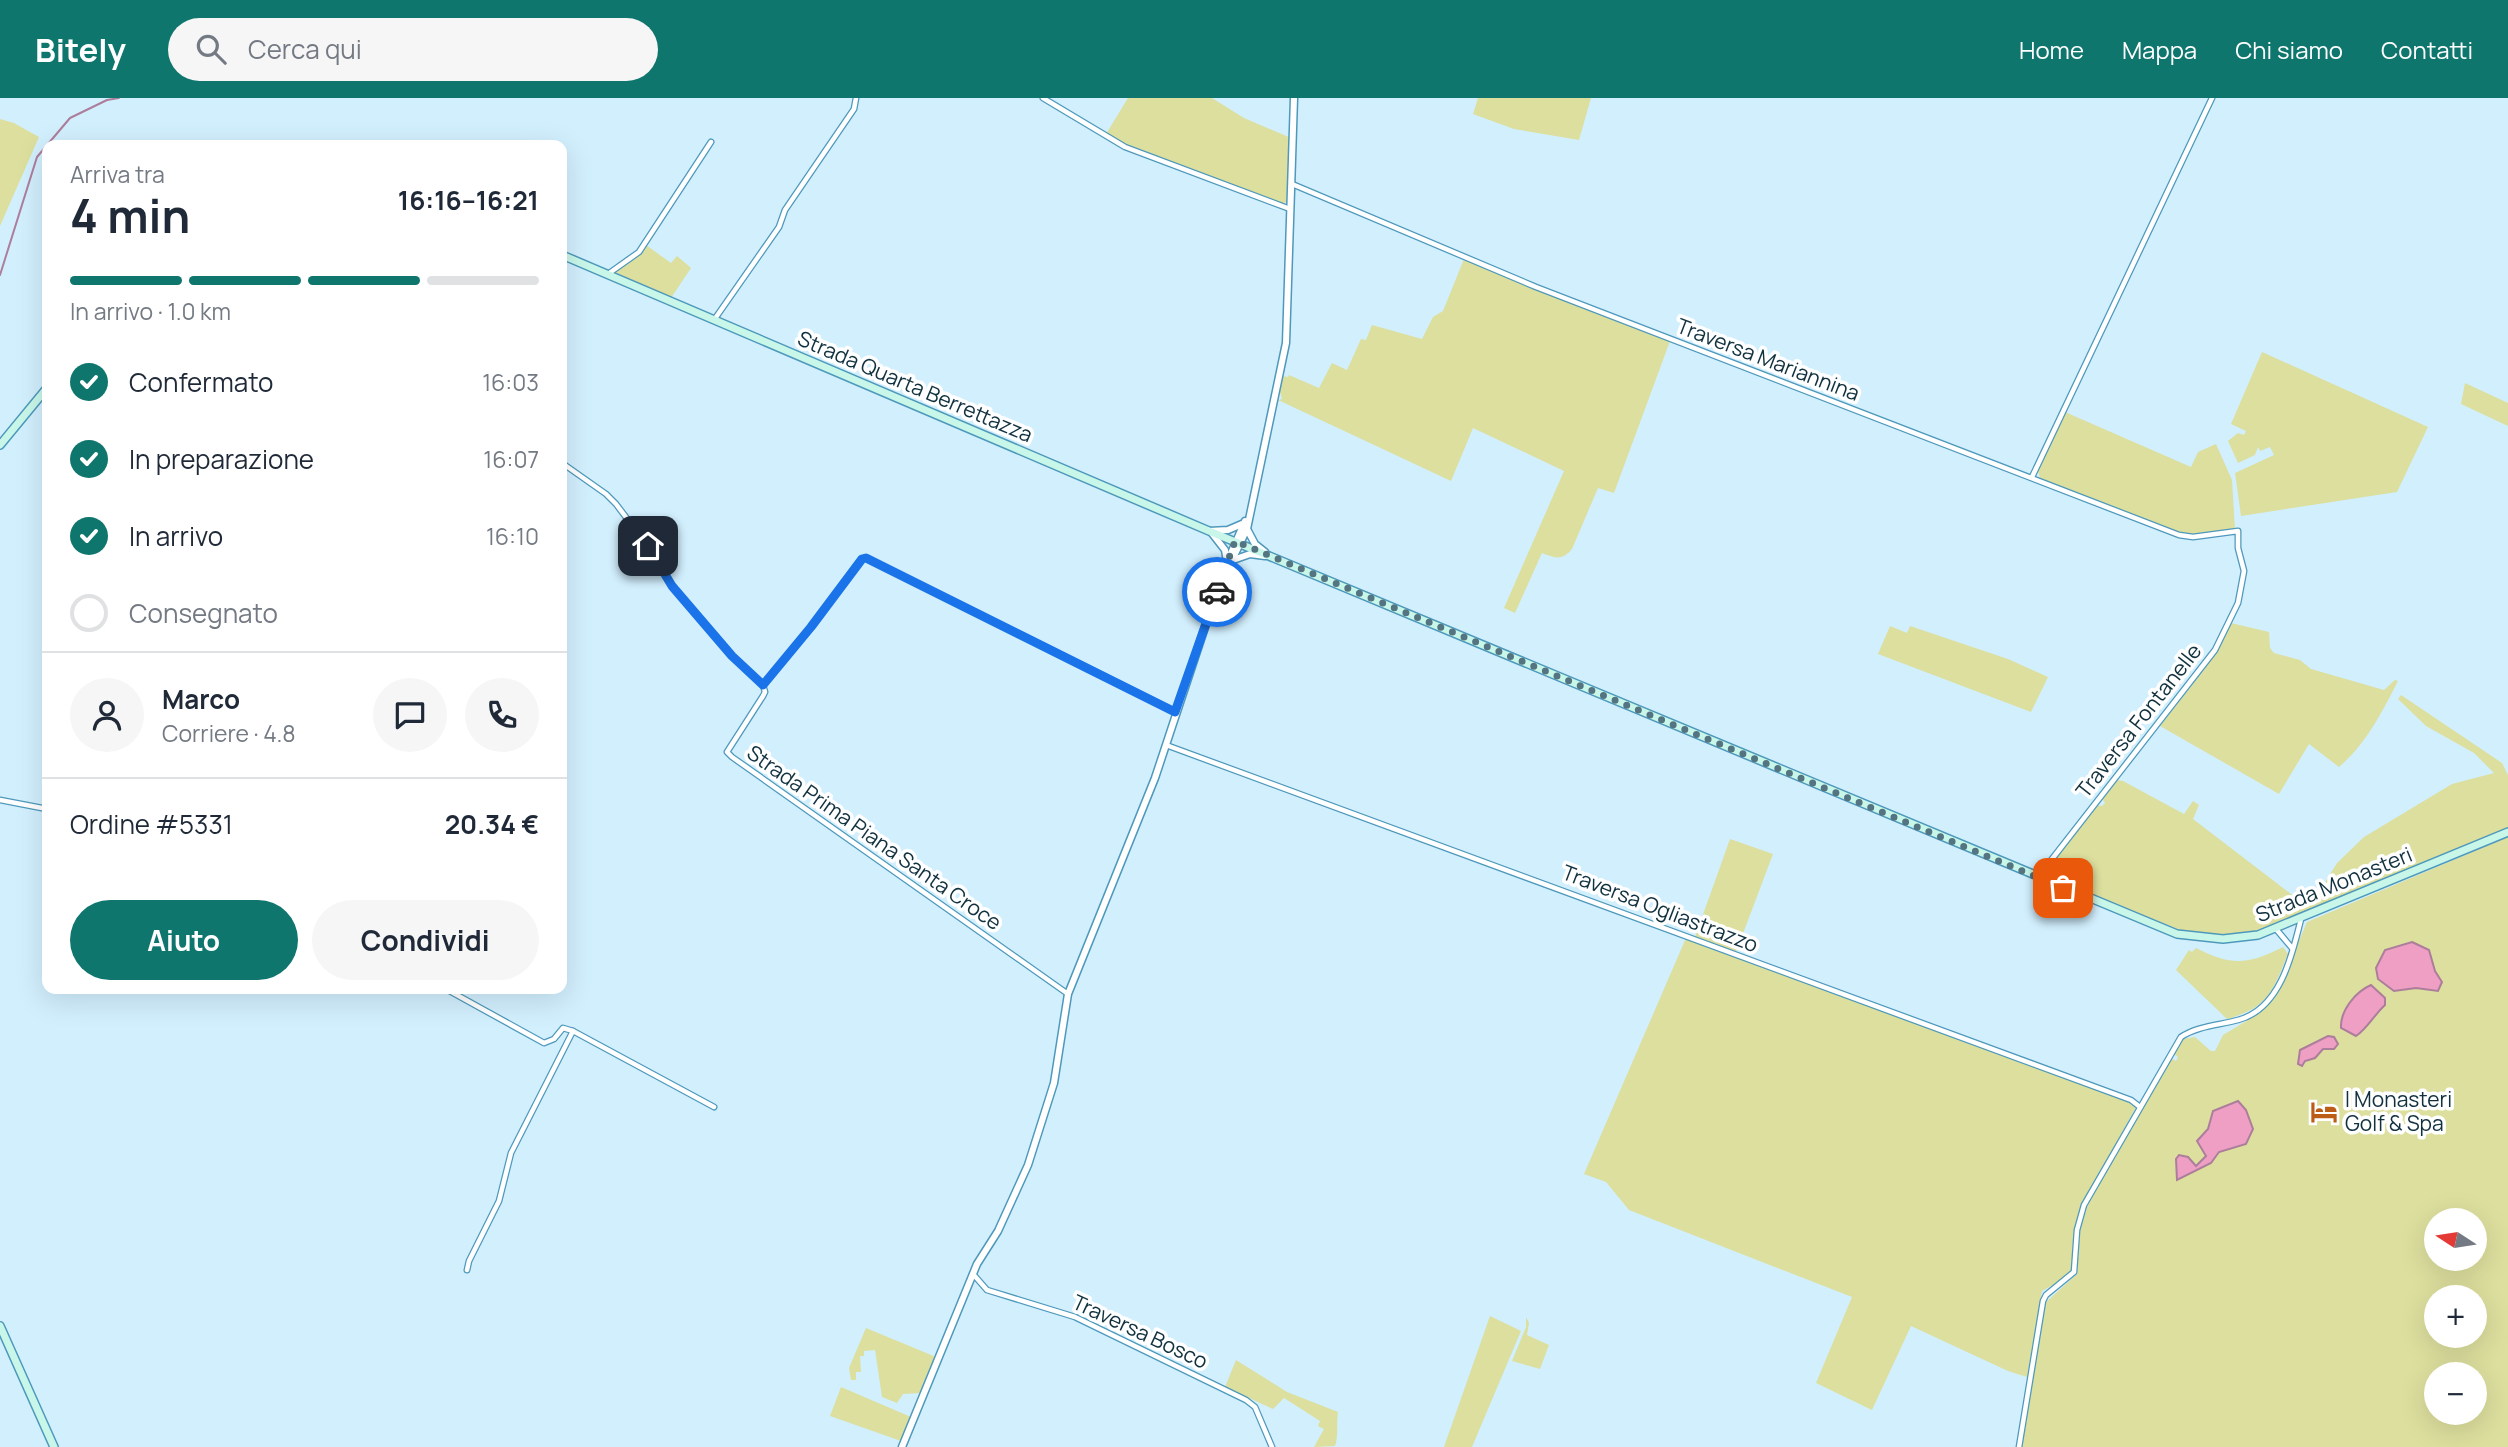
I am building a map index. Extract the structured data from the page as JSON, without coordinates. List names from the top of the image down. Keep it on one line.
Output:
{"streets":{"main road":["Strada Quarta Berrettazza","Strada Monasteri"],"street":["Traversa Mariannina","Traversa Fontanelle","Strada Prima Piana Santa Croce","Traversa Ogliastrazzo","Traversa Bosco"]},"crossings":[["Traversa Mariannina","Traversa Fontanelle"],["Strada Quarta Berrettazza","Strada Monasteri"],["Traversa Fontanelle","Strada Monasteri"]],"places":{"hotel":["I Monasteri Golf & Spa"]},"north":"left","page":{"header":"Bitely","search":"Cerca qui","nav":["Home","Mappa","Chi siamo","Contatti"],"heading":["4 min","Arriva tra","16:16–16:21"],"panel":["Marco","Corriere · 4.8","Ordine #5331","20.34 €"],"bar":"In arrivo · 1.0 km","list":[["Confermato","16:03"],["In preparazione","16:07"],["In arrivo","16:10"],"Consegnato"],"buttons":["Aiuto","Condividi"],"map_buttons":["+","−"]}}
